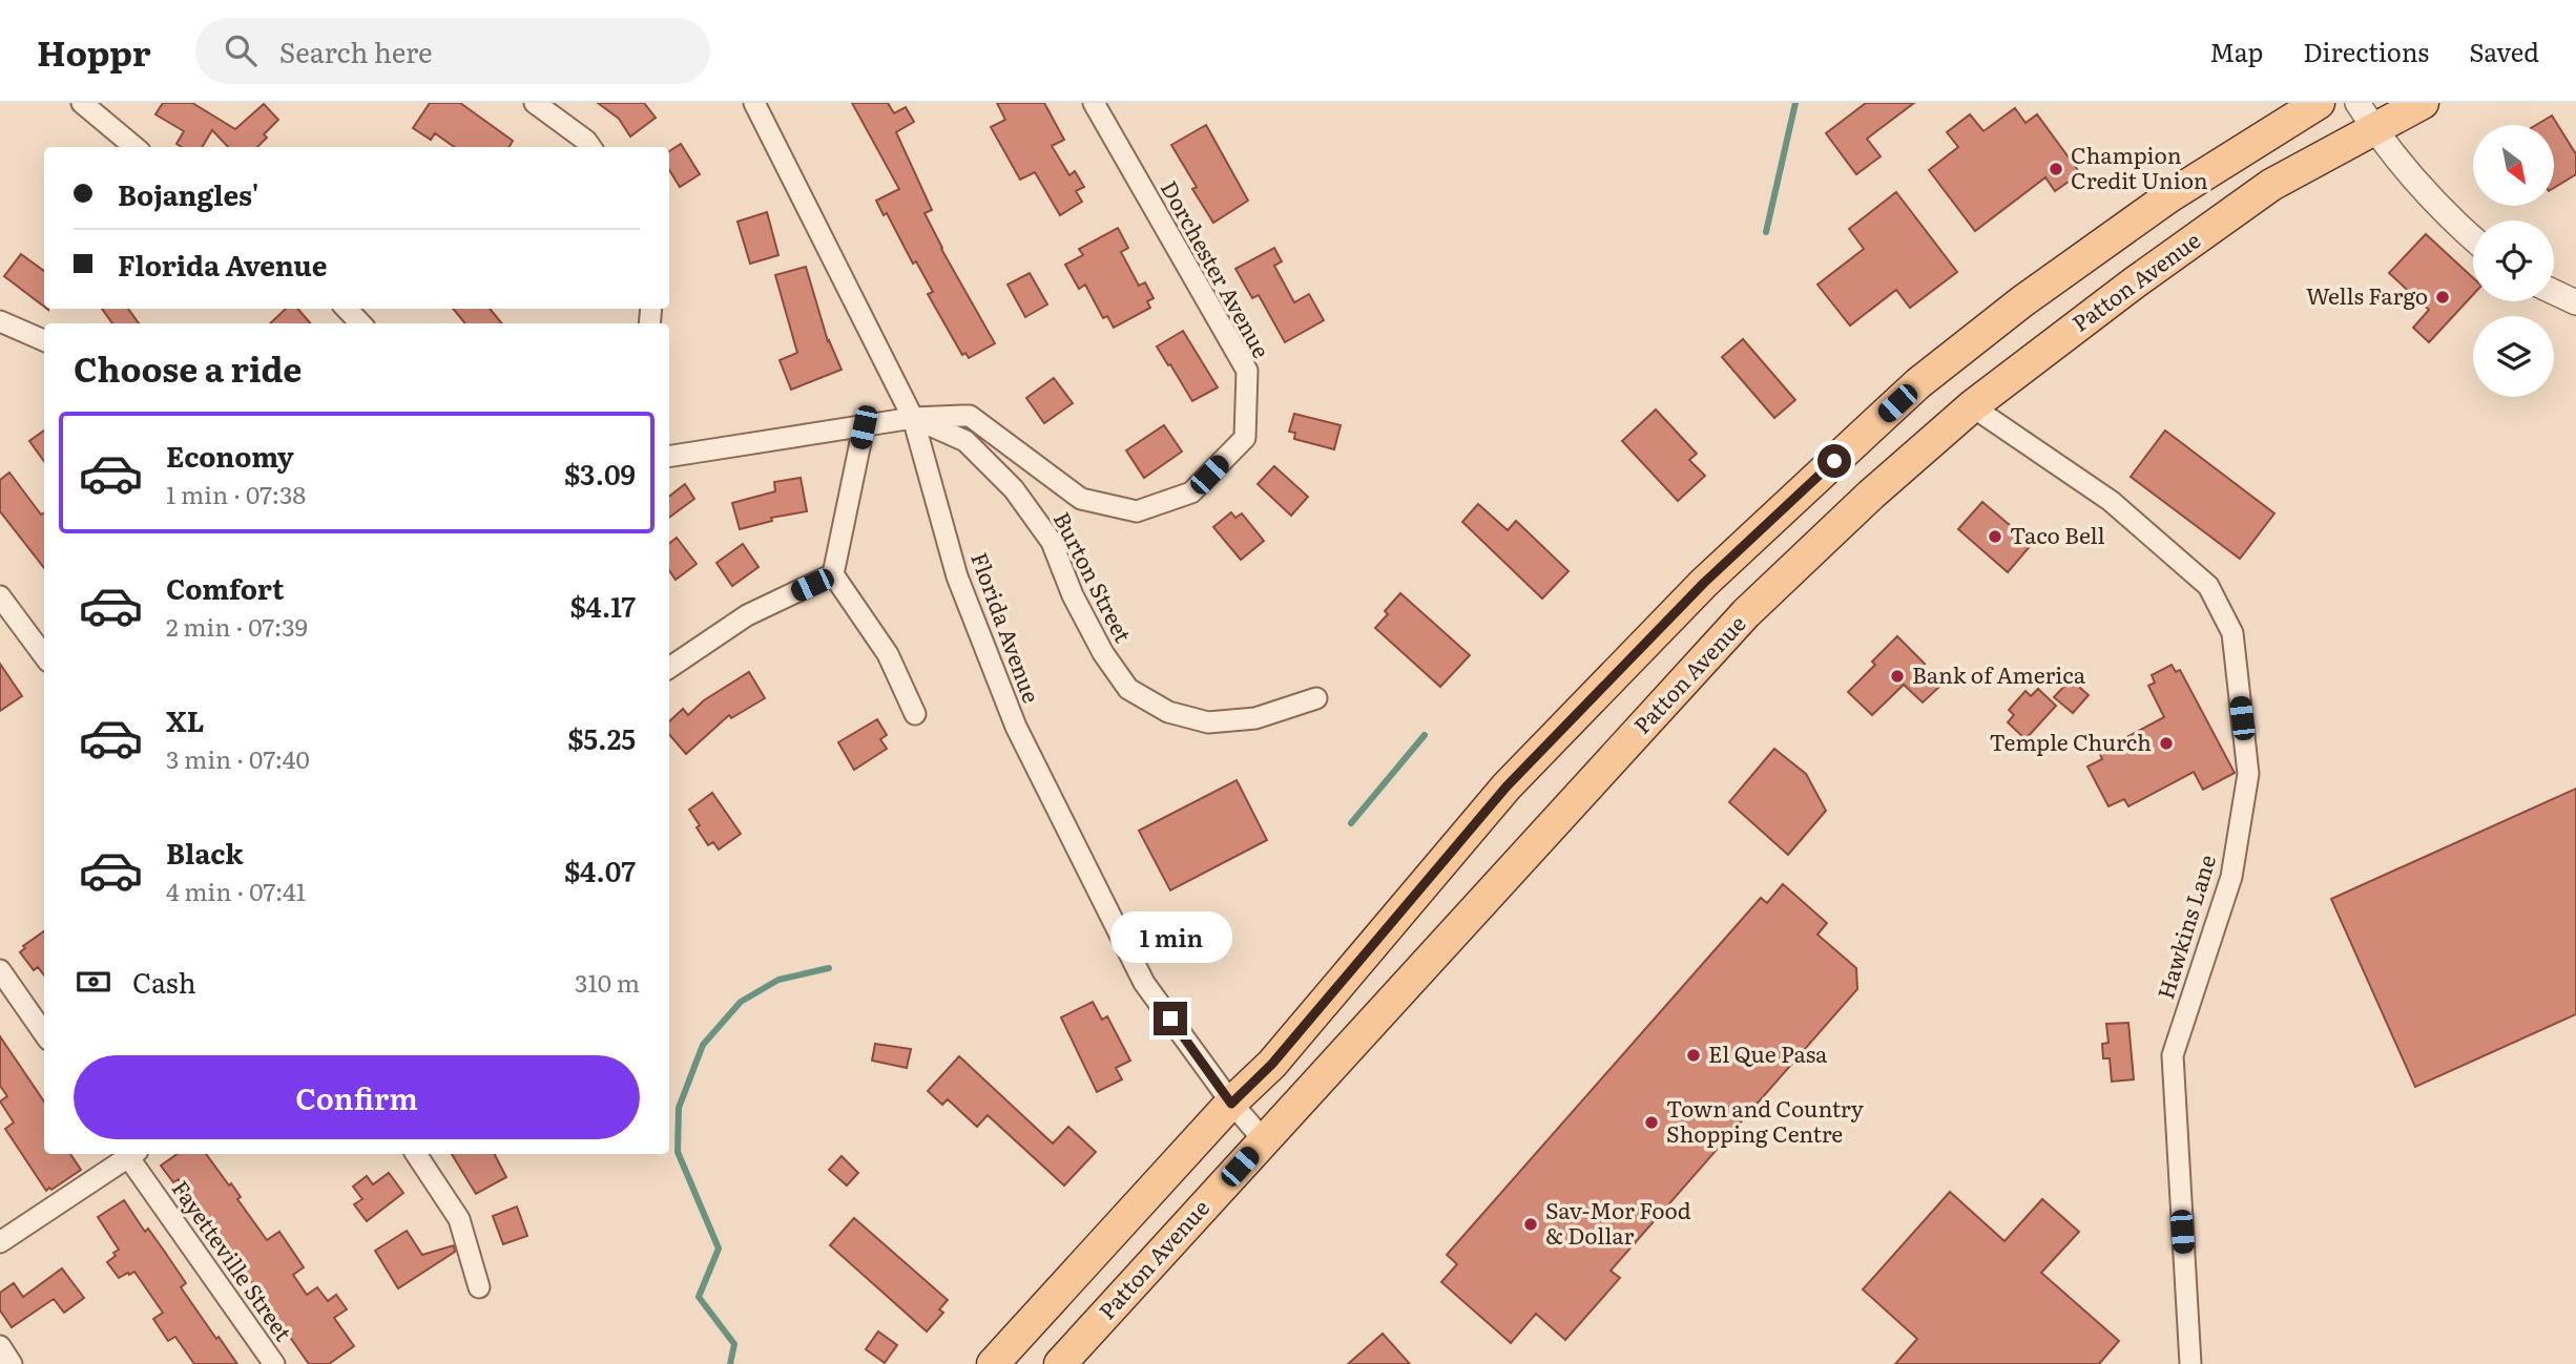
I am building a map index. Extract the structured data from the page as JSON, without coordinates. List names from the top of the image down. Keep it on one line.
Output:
{"streets":{"main road":["Patton Avenue"],"street":["Dorchester Avenue","Burton Street","Florida Avenue","Hawkins Lane","Fayetteville Street"]},"crossings":[["Dorchester Avenue","Burton Street"],["Dorchester Avenue","Florida Avenue"],["Patton Avenue","Florida Avenue"],["Patton Avenue","Hawkins Lane"],["Burton Street","Florida Avenue"]],"places":["Champion Credit Union","Wells Fargo","Taco Bell","Bank of America","Temple Church","El Que Pasa","Town and Country Shopping Centre","Sav-Mor Food & Dollar"],"north":"bottom right","page":{"header":"Hoppr","search":"Search here","nav":["Map","Directions","Saved"],"banner":["Bojangles'","Florida Avenue"],"heading":"Choose a ride","list":[{"name":"Economy","note":"1 min · 07:38","value":"$3.09"},{"name":"Comfort","note":"2 min · 07:39","value":"$4.17"},{"name":"XL","note":"3 min · 07:40","value":"$5.25"},{"name":"Black","note":"4 min · 07:41","value":"$4.07"}],"bubble":"1 min","pay":["Cash","310 m"],"buttons":"Confirm"}}
